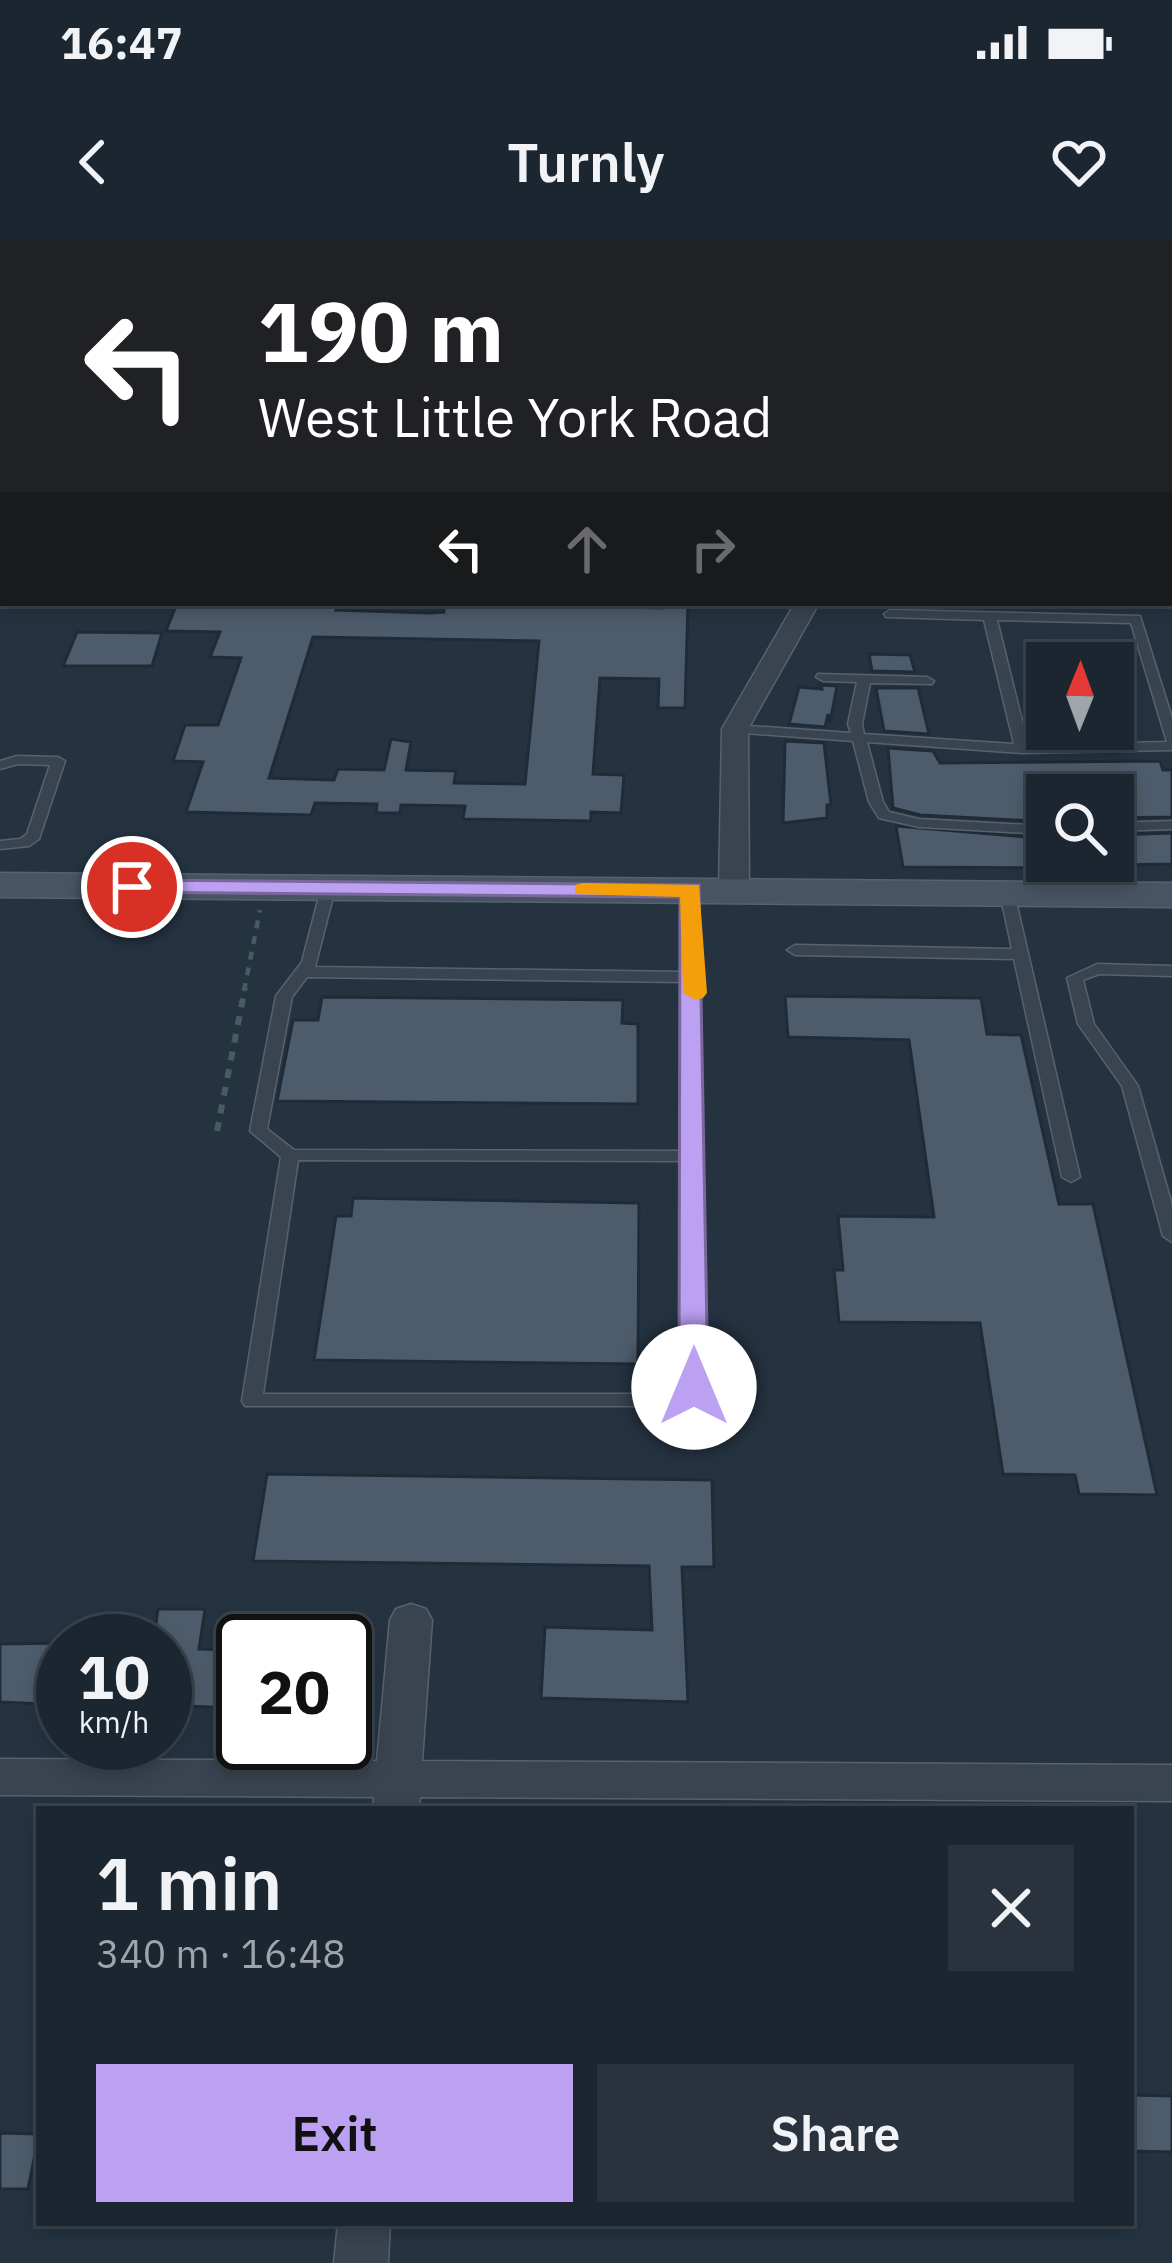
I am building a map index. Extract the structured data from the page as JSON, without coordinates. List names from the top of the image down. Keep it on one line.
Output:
{"north":"top","page":{"status":"16:47","header":"Turnly","turn":["190 m","West Little York Road"],"speed":"10 km/h","limit":"20","heading":["1 min","340 m · 16:48"],"buttons":["Exit","Share"]}}
